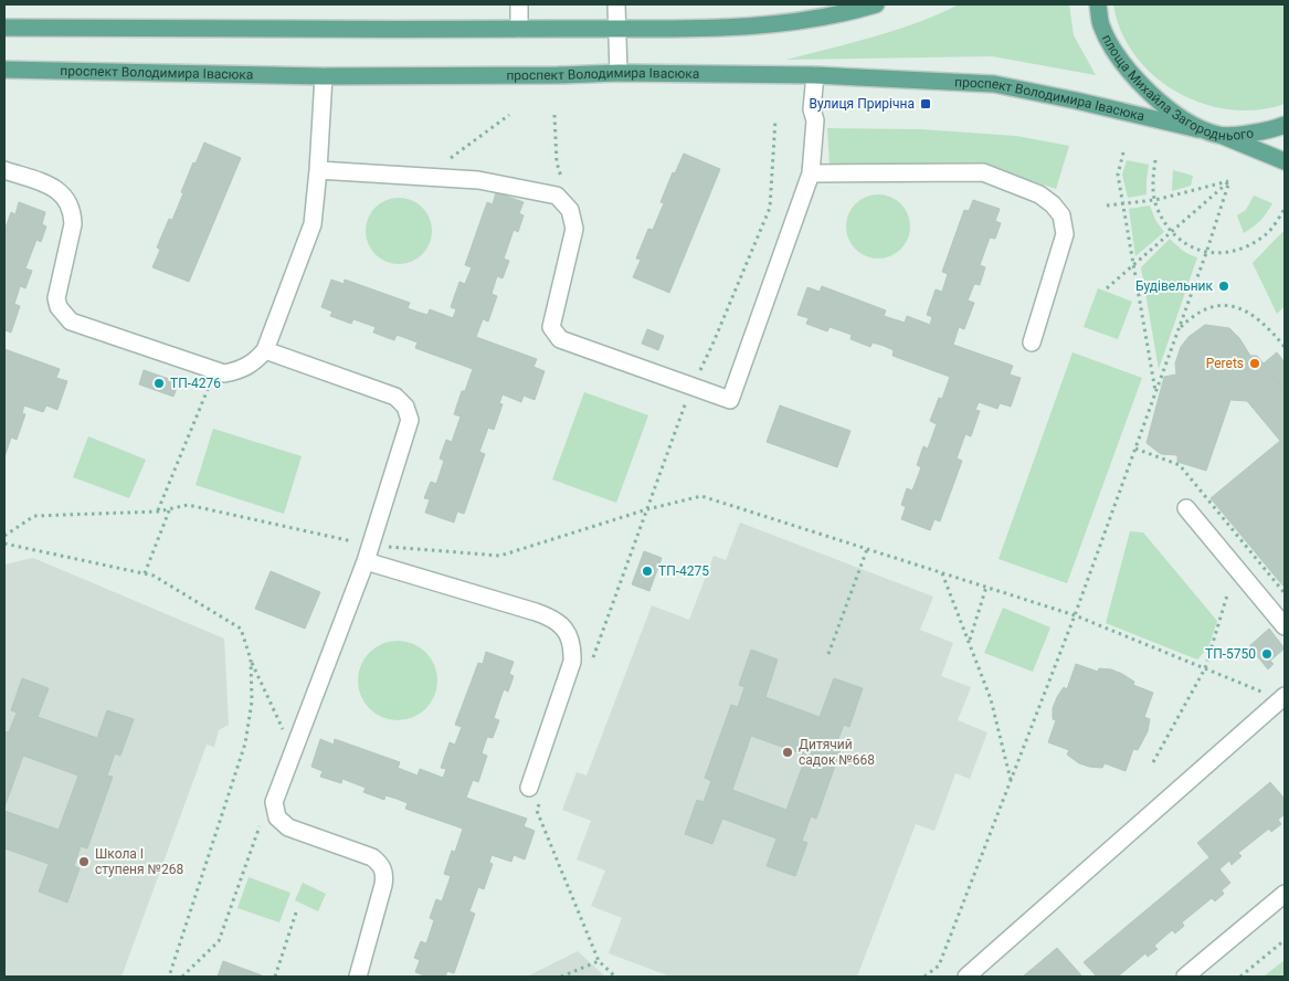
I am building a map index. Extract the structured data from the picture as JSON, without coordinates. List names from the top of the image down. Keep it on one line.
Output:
{"streets":{"main road":["проспект Володимира Івасюка","площа Михайла Загороднього"]},"crossings":[["проспект Володимира Івасюка","площа Михайла Загороднього"]],"places":{"transit":["Вулиця Прирічна"],"other":["Будівельник","Perets","ТП-4276","ТП-4275","ТП-5750","Дитячий садок №668","Школа І ступеня №268"]}}
